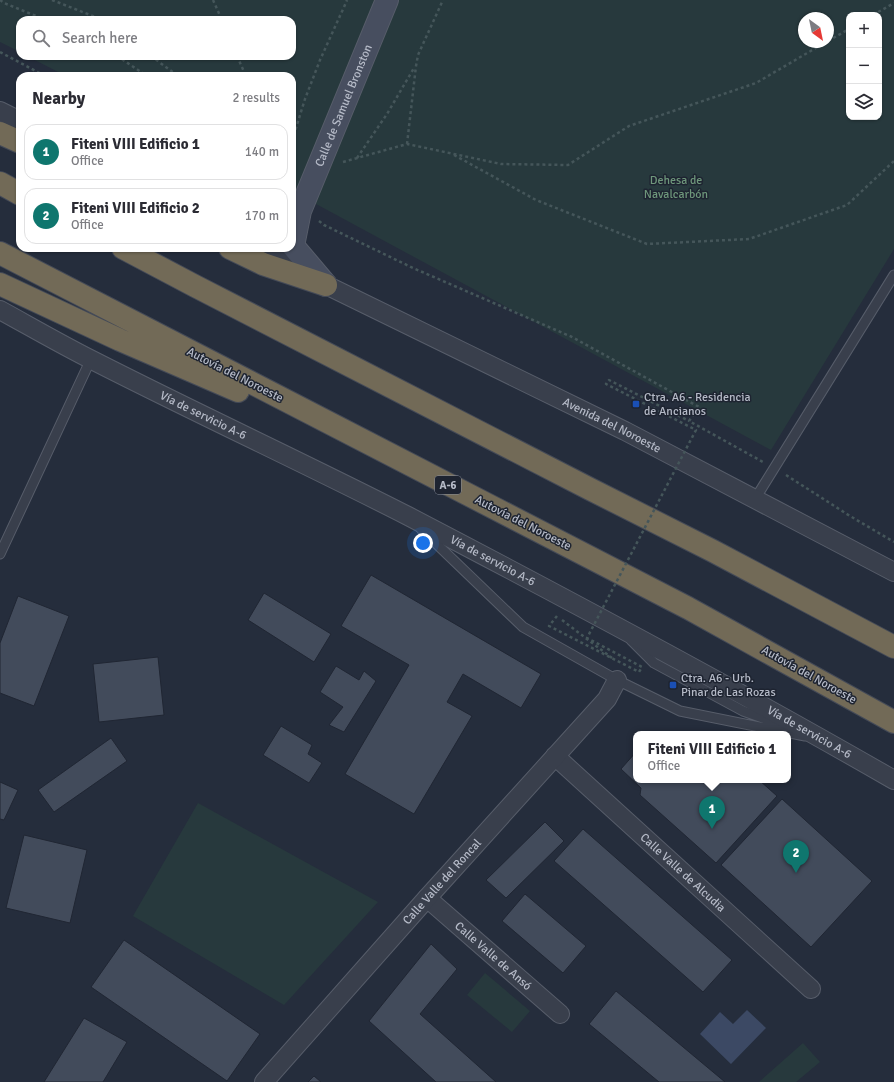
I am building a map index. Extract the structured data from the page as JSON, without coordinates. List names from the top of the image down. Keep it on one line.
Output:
{"streets":{"highway":["Autovía del Noroeste","A-6"],"street":["Calle de Samuel Bronston","Vía de servicio A-6","Avenida del Noroeste","Calle Valle de Alcudia","Calle Valle del Roncal","Calle Valle de Ansó"]},"crossings":[["Calle de Samuel Bronston","Avenida del Noroeste"],["Calle Valle de Alcudia","Calle Valle del Roncal"],["Calle Valle del Roncal","Calle Valle de Ansó"]],"parks":["Dehesa de Navalcarbón"],"places":{"transit":["Ctra. A6 - Residencia de Ancianos","Ctra. A6 - Urb. Pinar de Las Rozas"]},"north":"bottom right","page":{"map_buttons":["+","−"],"search":"Search here","heading":["Nearby","2 results"],"list":[{"mark":"1","name":"Fiteni VIII Edificio 1","note":"Office","value":"140 m"},{"mark":"2","name":"Fiteni VIII Edificio 2","note":"Office","value":"170 m"}],"popup":["Fiteni VIII Edificio 1","Office"],"pins":["1","2"]}}
